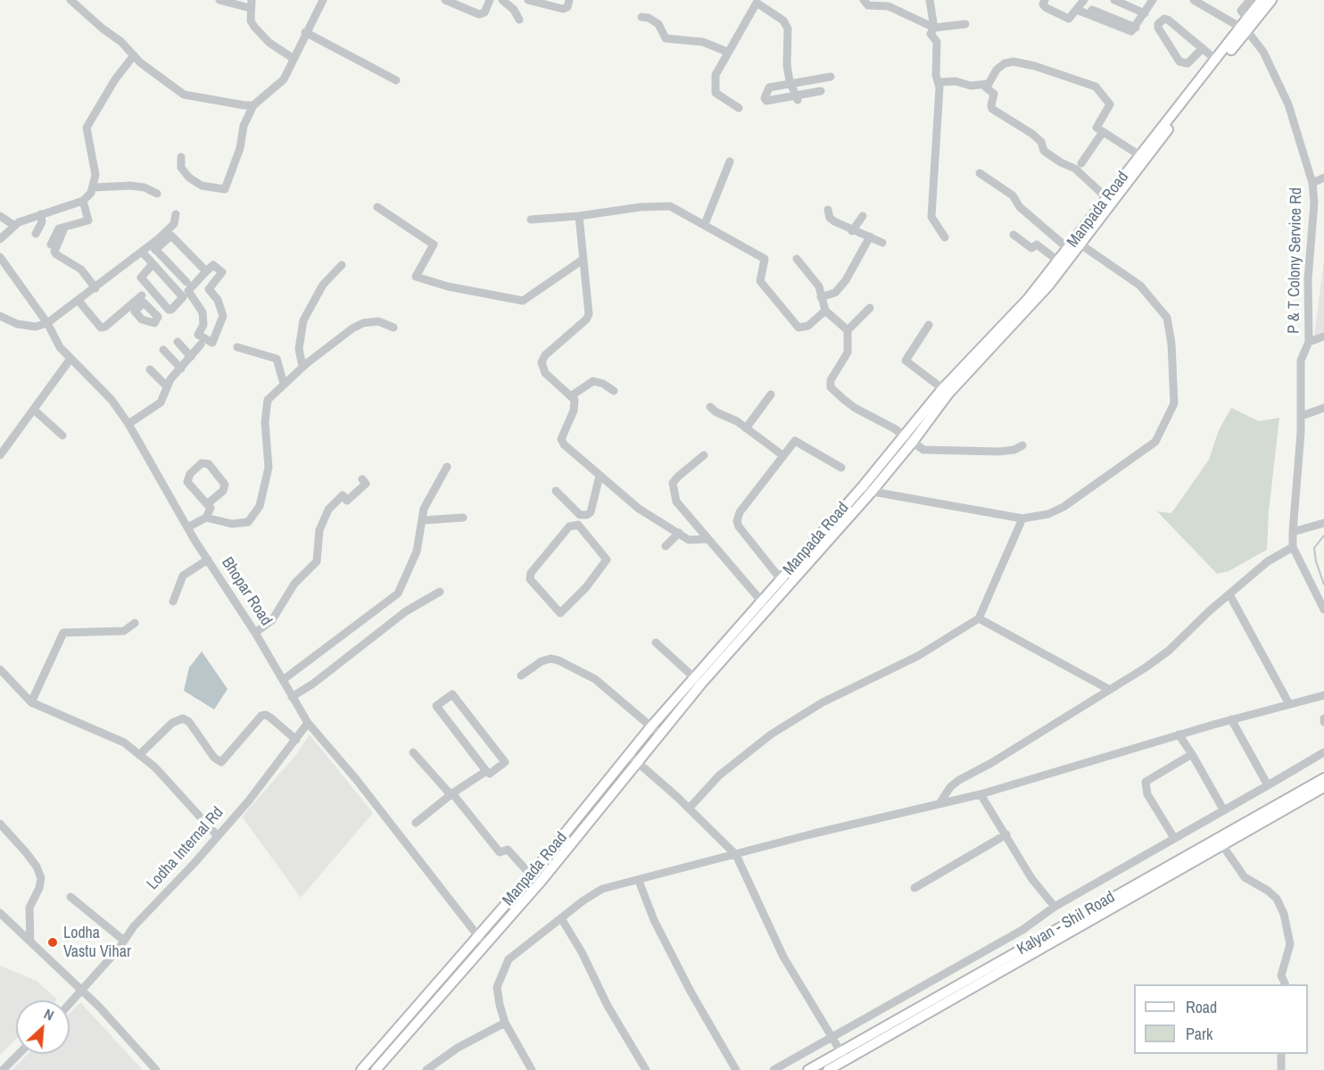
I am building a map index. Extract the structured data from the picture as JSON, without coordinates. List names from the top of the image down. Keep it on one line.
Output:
{"streets":{"main road":["Manpada Road","Kalyan - Shil Road"],"street":["P & T Colony Service Rd","Bhopar Road","Lodha Internal Rd"]},"crossings":[["Manpada Road","P & T Colony Service Rd"],["Manpada Road","Bhopar Road"],["Bhopar Road","Lodha Internal Rd"]],"places":["Lodha Vastu Vihar"],"legend":["Road","Park"],"north":"top right"}
